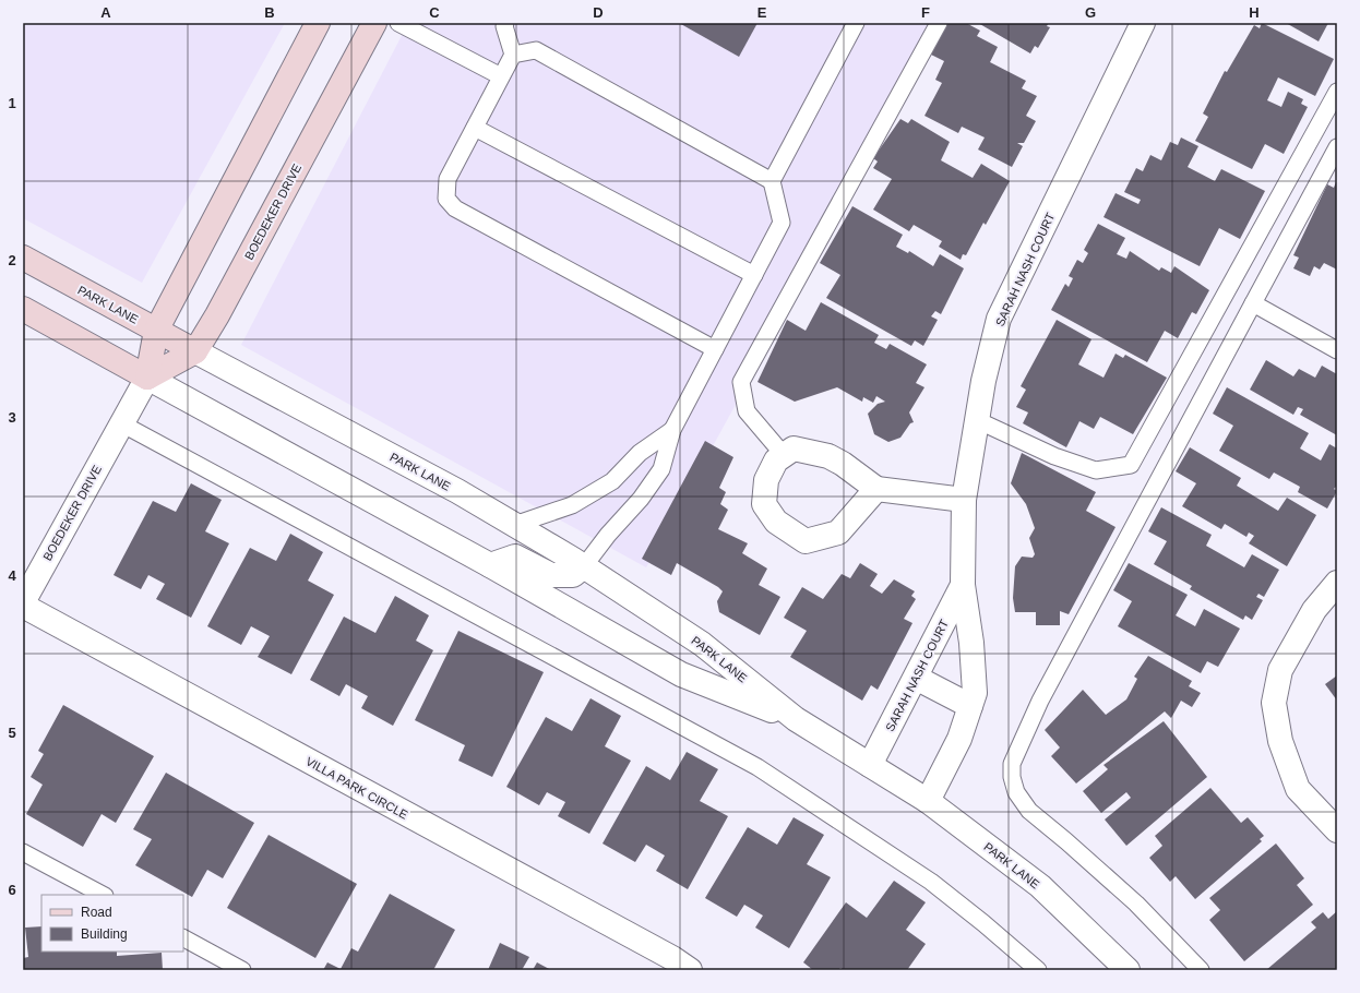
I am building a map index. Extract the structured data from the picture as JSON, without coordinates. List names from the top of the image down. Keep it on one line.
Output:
{"streets":{"main road":["BOEDEKER DRIVE","PARK LANE"],"street":["SARAH NASH COURT","VILLA PARK CIRCLE"]},"crossings":[["BOEDEKER DRIVE","PARK LANE"],["BOEDEKER DRIVE","VILLA PARK CIRCLE"],["SARAH NASH COURT","PARK LANE"]],"legend":["Road","Building"],"grid":{"columns":["A","B","C","D","E","F","G","H"],"rows":["1","2","3","4","5","6"]}}
